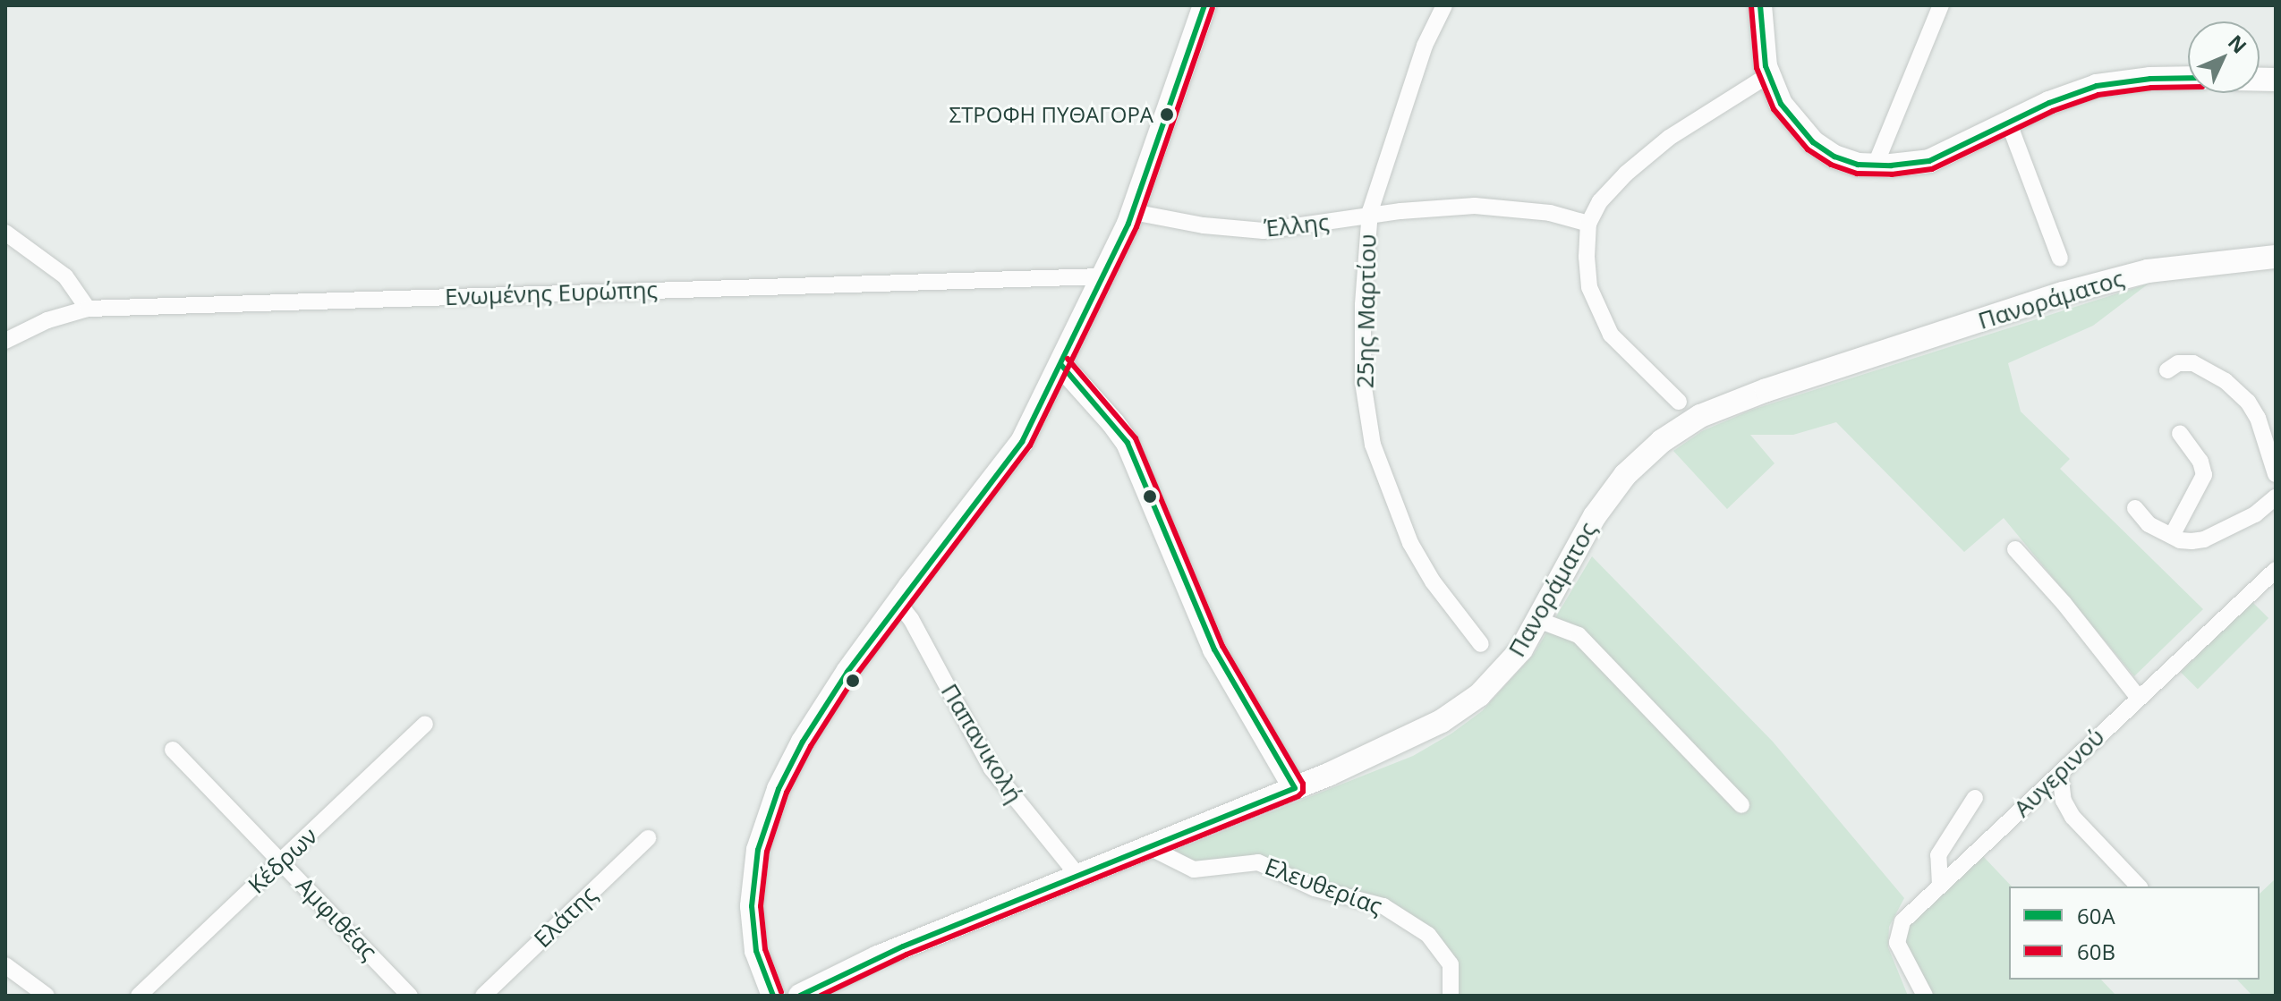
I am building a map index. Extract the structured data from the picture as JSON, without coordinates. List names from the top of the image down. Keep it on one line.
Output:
{"streets":{"street":["Έλλης","Ενωμένης Ευρώπης","Πανοράματος","25ης Μαρτίου","Παπανικολή","Αυγερινού","Κέδρων","Ελευθερίας","Ελάτης","Αμφιθέας"]},"crossings":[["Έλλης","25ης Μαρτίου"],["Πανοράματος","Παπανικολή"],["Πανοράματος","Ελευθερίας"],["Κέδρων","Αμφιθέας"]],"places":["ΣΤΡΟΦΗ ΠΥΘΑΓΟΡΑ"],"lines":["transit line 60Α","transit line 60Β"],"legend":["60Α","60Β"],"north":"top right"}
